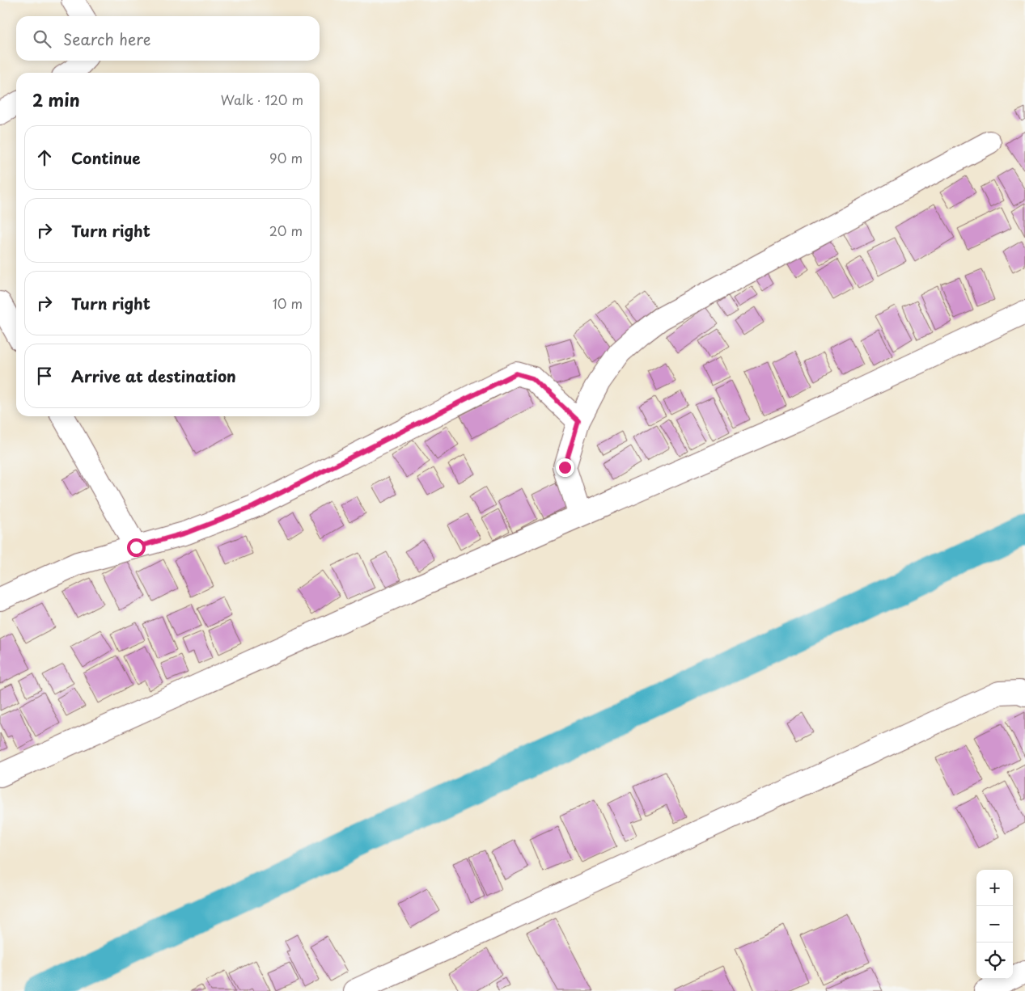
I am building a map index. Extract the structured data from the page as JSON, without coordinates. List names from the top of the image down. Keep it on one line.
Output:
{"page":{"search":"Search here","heading":["2 min","Walk · 120 m"],"list":[["Continue","90 m"],["Turn right","20 m"],["Turn right","10 m"],"Arrive at destination"],"map_buttons":["+","−"]}}
